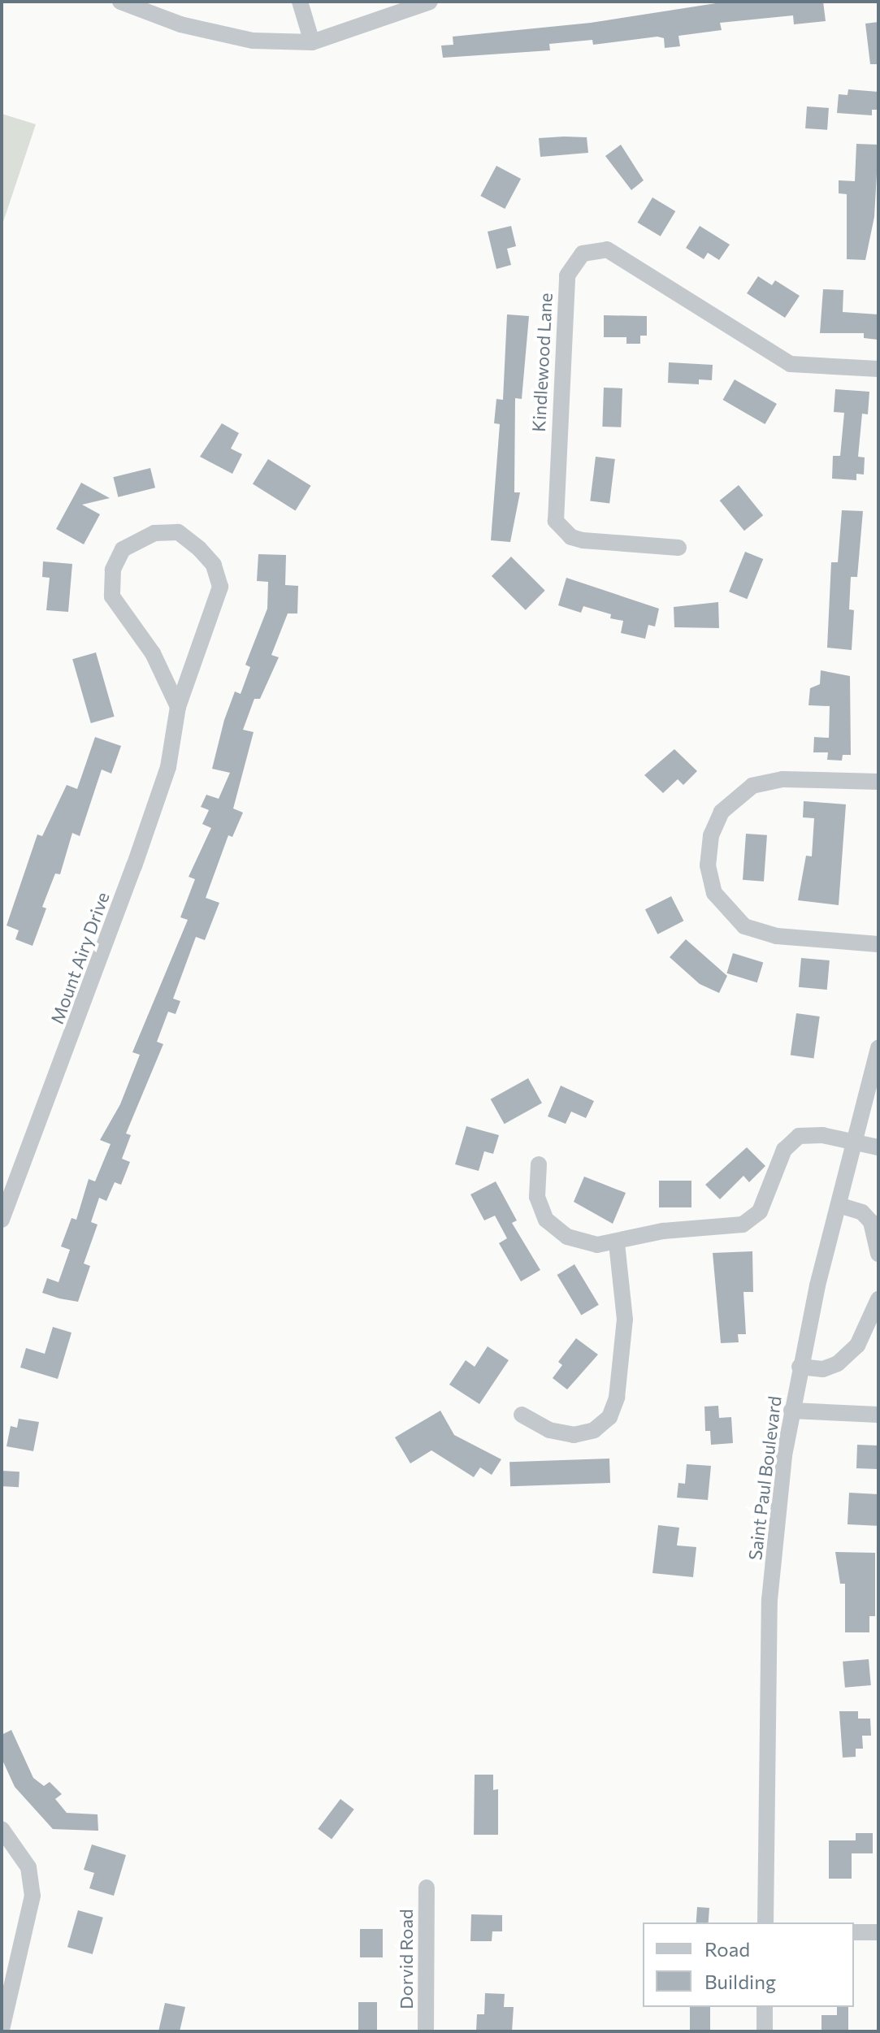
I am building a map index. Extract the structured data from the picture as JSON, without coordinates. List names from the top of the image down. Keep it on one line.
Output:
{"streets":{"street":["Kindlewood Lane","Mount Airy Drive","Saint Paul Boulevard","Dorvid Road"]},"legend":["Road","Building"]}
